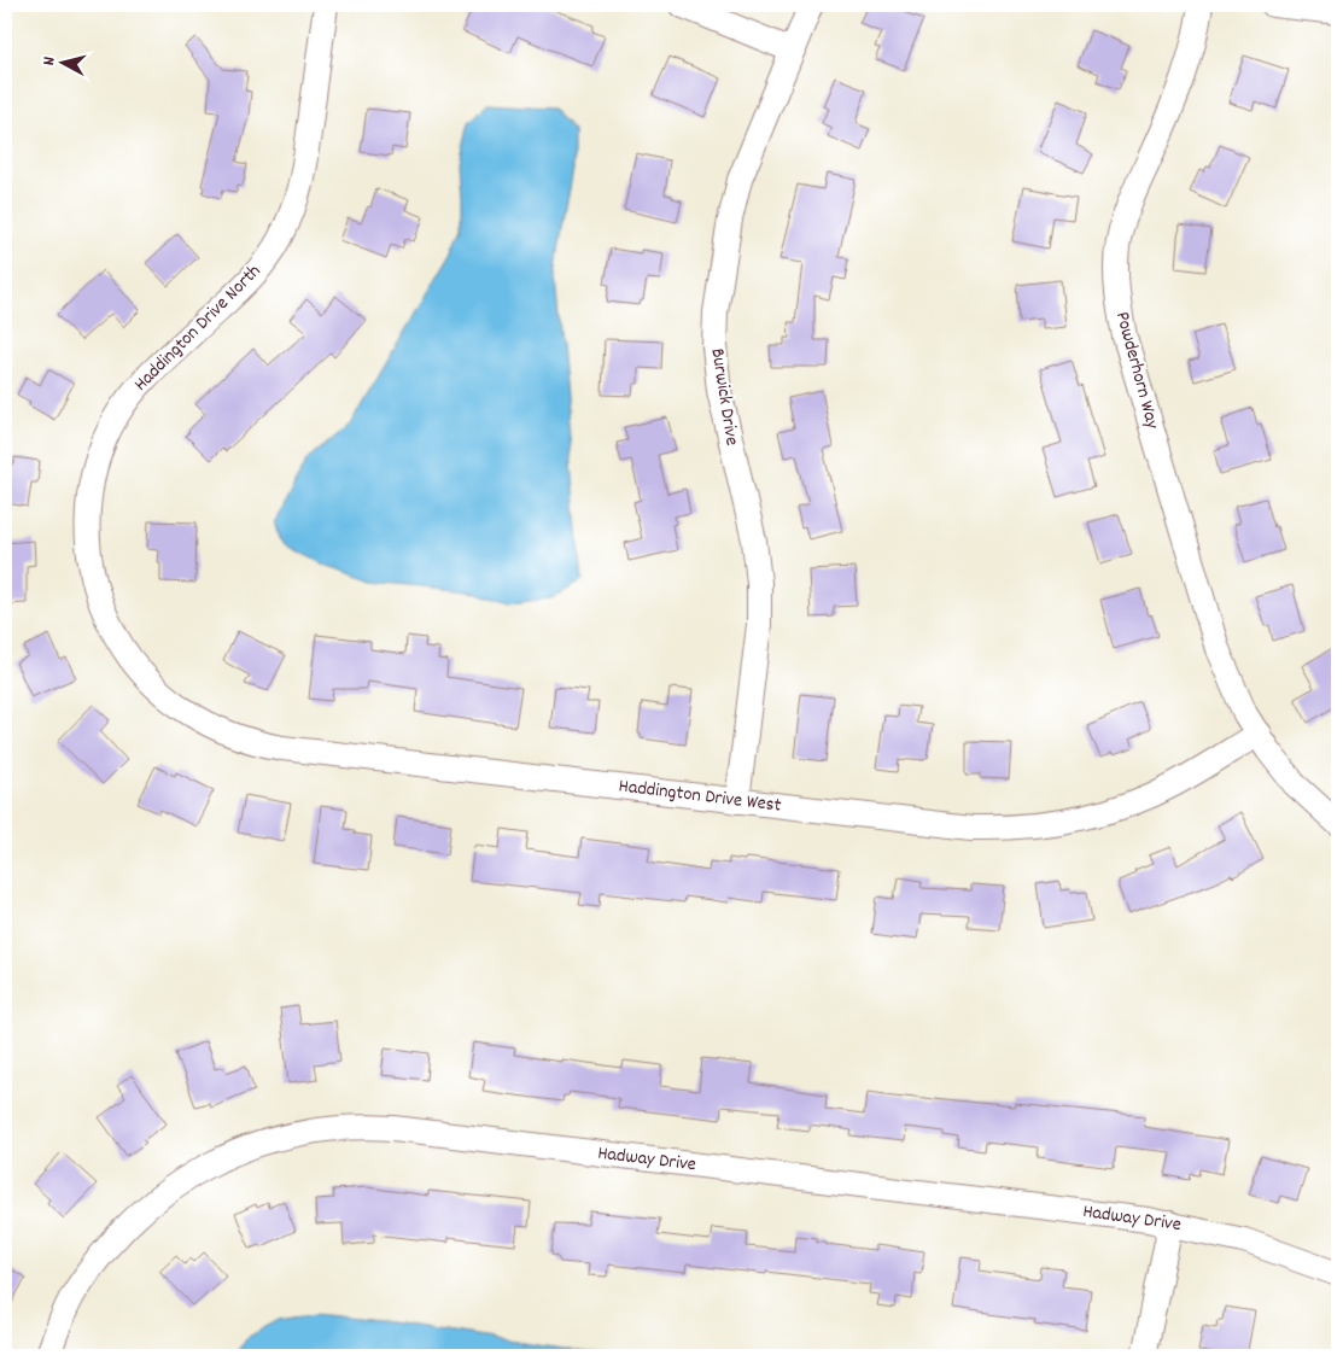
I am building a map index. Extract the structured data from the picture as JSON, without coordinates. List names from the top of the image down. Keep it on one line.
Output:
{"streets":{"street":["Haddington Drive North","Powderhorn Way","Burwick Drive","Haddington Drive West","Hadway Drive"]},"crossings":[["Haddington Drive North","Haddington Drive West"],["Powderhorn Way","Haddington Drive West"],["Burwick Drive","Haddington Drive West"]],"north":"left"}
